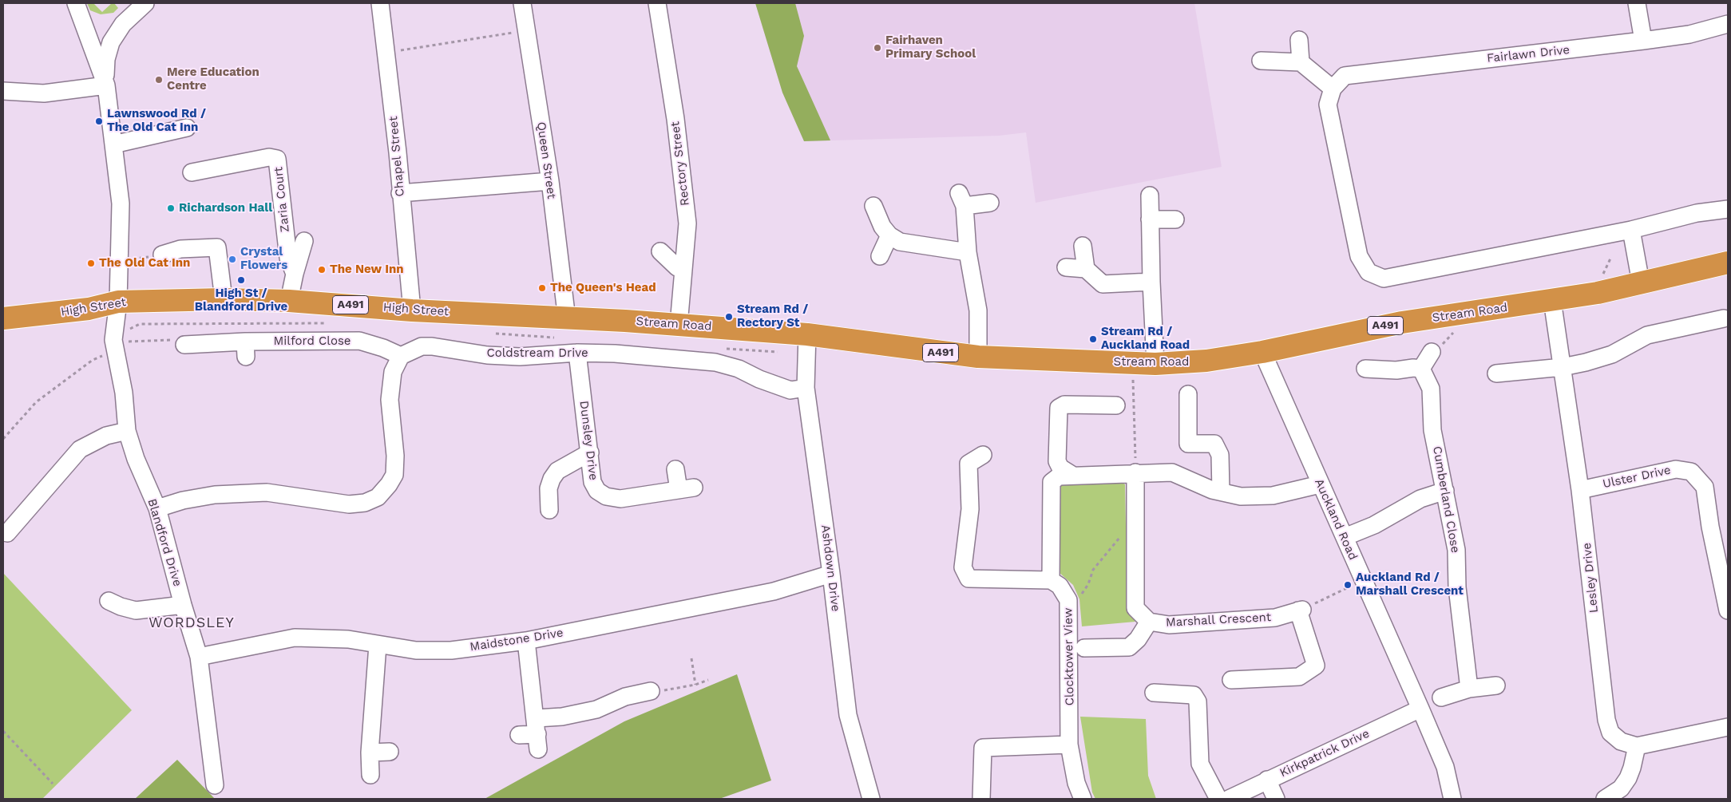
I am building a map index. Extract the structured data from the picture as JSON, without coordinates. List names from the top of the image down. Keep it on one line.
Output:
{"streets":{"highway":["A491","High Street","Stream Road"],"street":["Fairlawn Drive","Chapel Street","Queen Street","Rectory Street","Zaria Court","Milford Close","Coldstream Drive","Dunsley Drive","Ulster Drive","Cumberland Close","Auckland Road","Blandford Drive","Ashdown Drive","Lesley Drive","Marshall Crescent","Maidstone Drive","Clocktower View","Kirkpatrick Drive"]},"crossings":[["Chapel Street","High Street"],["Queen Street","High Street"],["Queen Street","Stream Road"],["Rectory Street","Stream Road"],["High Street","Stream Road"],["High Street","Blandford Drive"],["Stream Road","Auckland Road"],["Stream Road","Ashdown Drive"],["Stream Road","Lesley Drive"],["Milford Close","Coldstream Drive"],["Coldstream Drive","Dunsley Drive"],["Coldstream Drive","Ashdown Drive"],["Ulster Drive","Lesley Drive"],["Auckland Road","Kirkpatrick Drive"],["Blandford Drive","Maidstone Drive"],["Ashdown Drive","Maidstone Drive"]],"districts":["WORDSLEY"],"places":["Fairhaven Primary School","Mere Education Centre","Lawnswood Rd / The Old Cat Inn","Richardson Hall","Crystal Flowers","The Old Cat Inn","The New Inn","High St / Blandford Drive","The Queen's Head","Stream Rd / Rectory St","Stream Rd / Auckland Road","Auckland Rd / Marshall Crescent"]}
